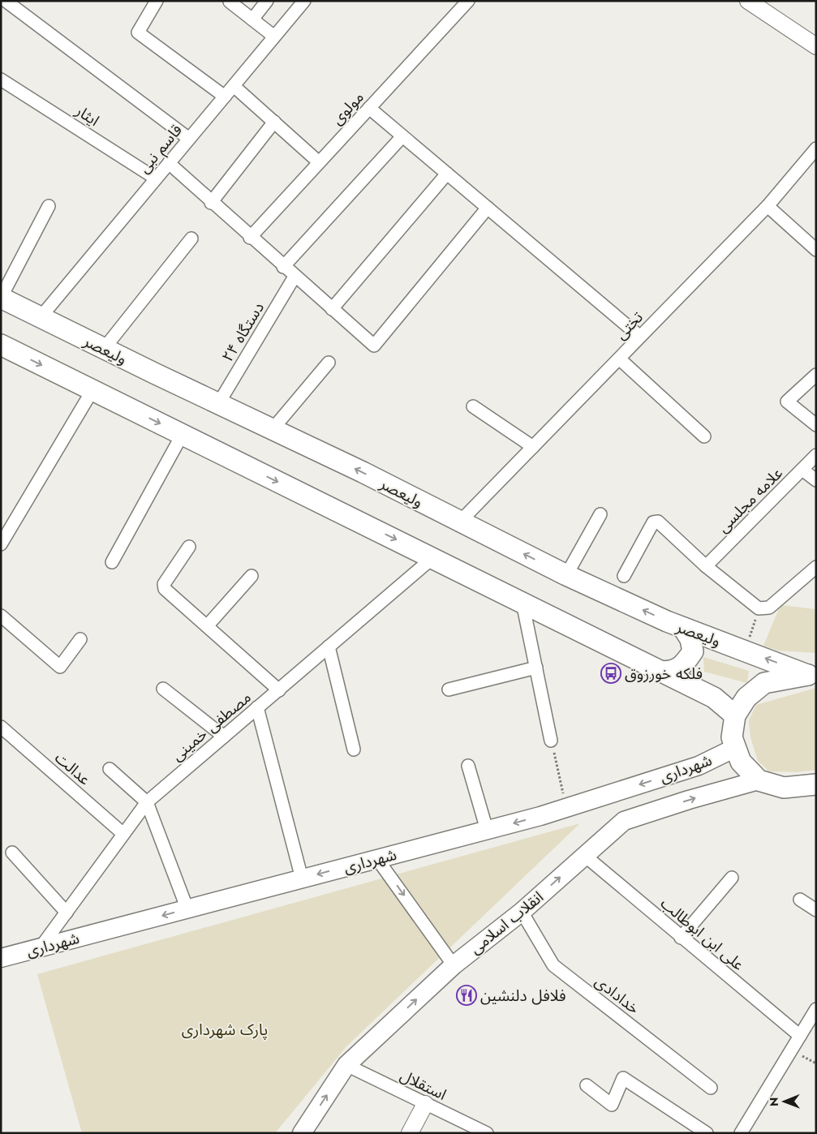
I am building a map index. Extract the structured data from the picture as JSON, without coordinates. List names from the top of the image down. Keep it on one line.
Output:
{"streets":{"main road":["ولیعصر","شهرداری","انقلاب اسلامی"],"street":["مولوی","ایثار","قاسم نبی","تختی","۲۴ دستگاه","علامه مجلسی","مصطفی خمینی","عدالت","علی ابن ابوطالب","خدادادی","استقلال"]},"crossings":[["ایثار","قاسم نبی"],["قاسم نبی","ولیعصر"],["تختی","ولیعصر"],["۲۴ دستگاه","ولیعصر"],["مصطفی خمینی","عدالت"],["مصطفی خمینی","شهرداری"],["انقلاب اسلامی","علی ابن ابوطالب"],["انقلاب اسلامی","خدادادی"],["انقلاب اسلامی","استقلال"]],"one_way":["شهرداری","انقلاب اسلامی"],"parks":["پارک شهرداری"],"places":{"bus stop":["فلکه خورزوق"],"restaurant":["فلافل دلنشین"]},"north":"left"}
